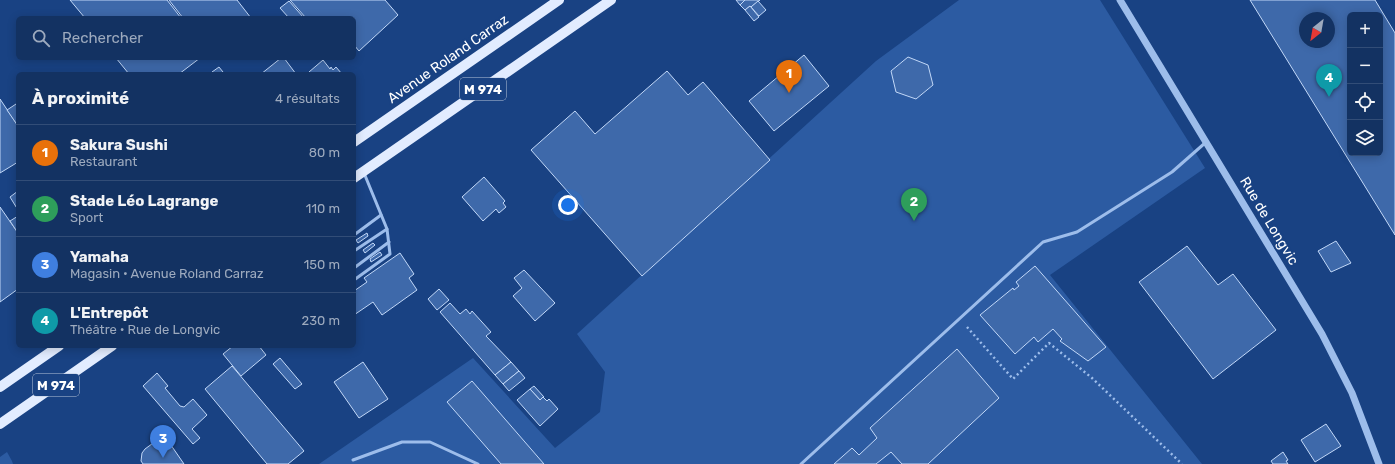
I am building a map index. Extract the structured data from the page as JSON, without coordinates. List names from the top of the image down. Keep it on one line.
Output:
{"streets":{"main road":["Avenue Roland Carraz","M 974"],"street":["Rue de Longvic"]},"north":"bottom left","page":{"map_buttons":["+","−"],"search":"Rechercher","pins":["1","4","2","3"],"heading":["À proximité","4 résultats"],"list":[{"mark":"1","name":"Sakura Sushi","note":"Restaurant","value":"80 m"},{"mark":"2","name":"Stade Léo Lagrange","note":"Sport","value":"110 m"},{"mark":"3","name":"Yamaha","note":"Magasin · Avenue Roland Carraz","value":"150 m"},{"mark":"4","name":"L'Entrepôt","note":"Théâtre · Rue de Longvic","value":"230 m"}]}}
